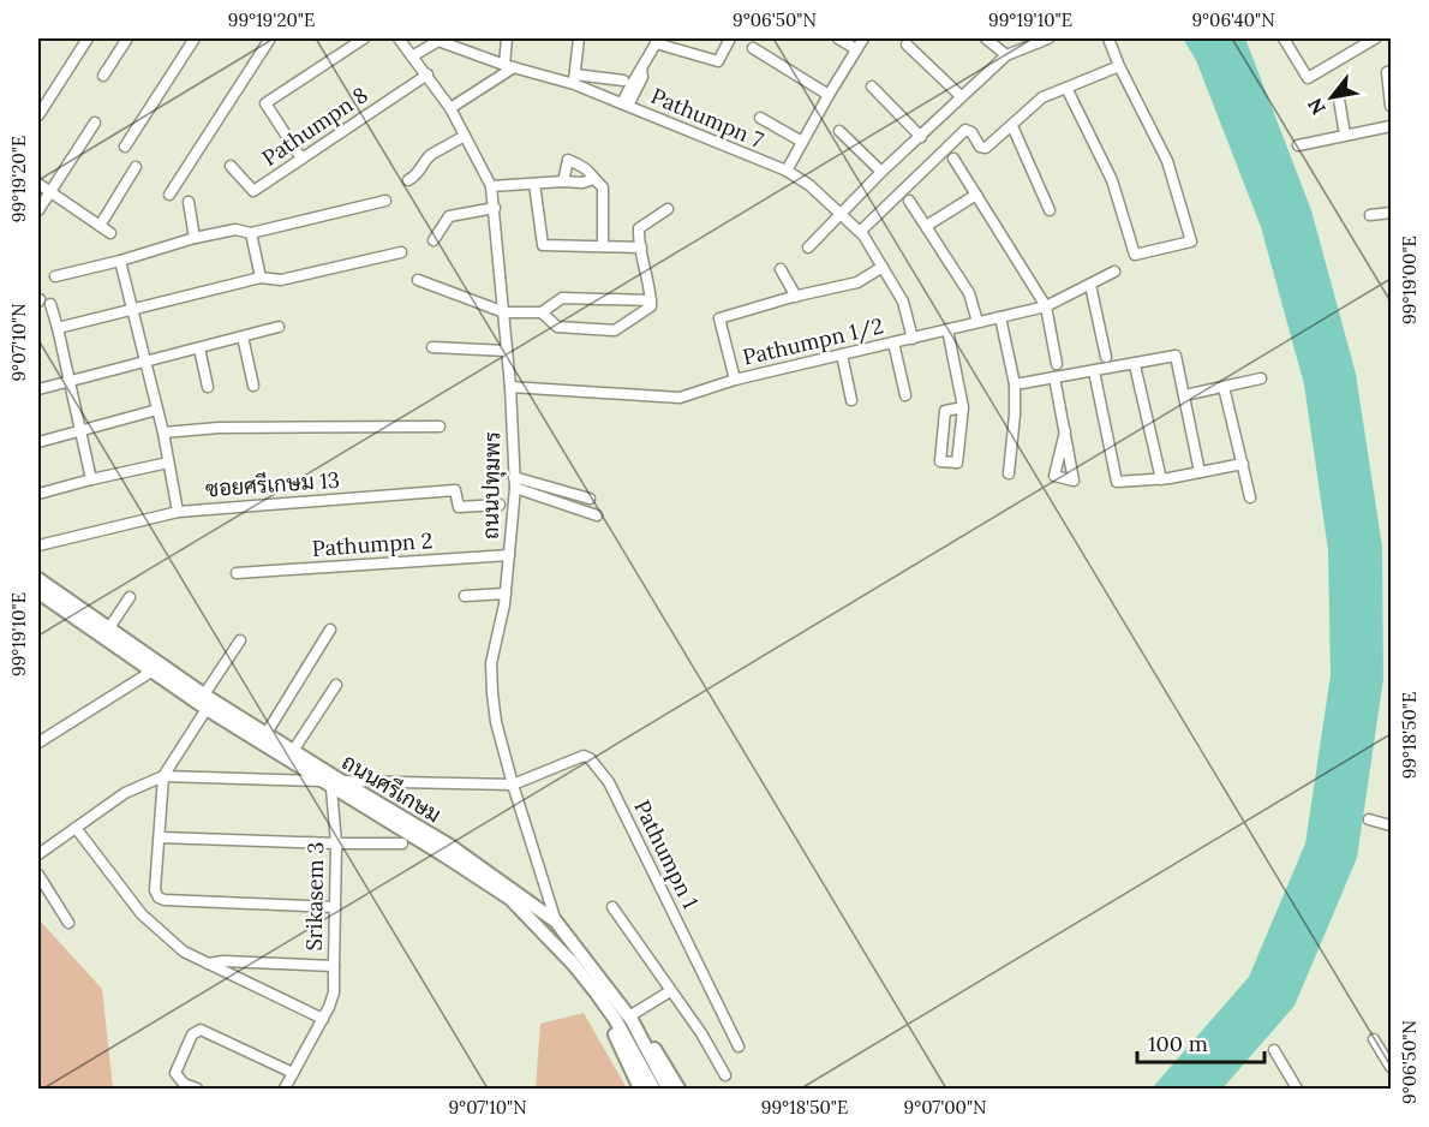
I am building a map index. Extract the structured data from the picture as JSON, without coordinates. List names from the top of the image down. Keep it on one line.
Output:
{"streets":{"main road":["ถนนศรีเกษม"],"street":["Pathumpn 7","Pathumpn 8","Pathumpn 1/2","ซอยศรีเกษม 13","ถนนปทุมพร","Pathumpn 2","Pathumpn 1","Srikasem 3"]},"crossings":[["Pathumpn 7","Pathumpn 1/2"],["Pathumpn 7","ถนนปทุมพร"],["Pathumpn 8","ถนนปทุมพร"],["Pathumpn 1/2","ถนนปทุมพร"],["ถนนปทุมพร","Pathumpn 2"],["ถนนปทุมพร","ถนนศรีเกษม"],["ถนนปทุมพร","Pathumpn 1"],["ถนนศรีเกษม","Srikasem 3"]],"scale_bar":"100 m","north":"bottom left","coordinates":["99°19'20\"E","9°06'50\"N","99°19'10\"E","9°06'40\"N","99°19'00\"E","9°07'10\"N","99°18'50\"E","9°07'00\"N"]}
